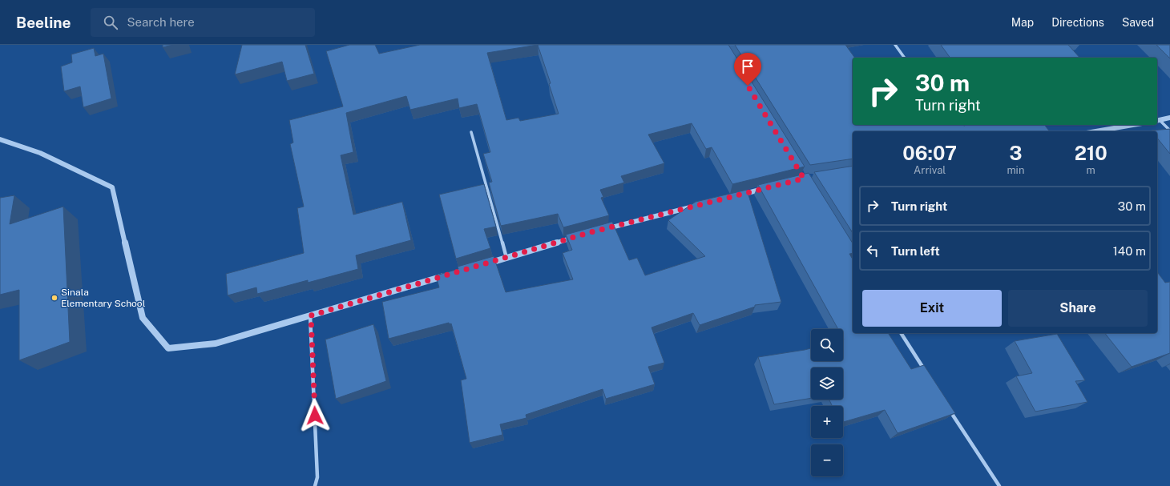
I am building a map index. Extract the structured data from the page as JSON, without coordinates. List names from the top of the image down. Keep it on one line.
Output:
{"places":["Sinala Elementary School"],"page":{"header":"Beeline","search":"Search here","nav":["Map","Directions","Saved"],"turn":["30 m","Turn right"],"eta":["06:07","Arrival","3","min","210","m"],"list":[{"name":"Turn right","value":"30 m"},{"name":"Turn left","value":"140 m"}],"buttons":["Exit","Share"],"map_buttons":["+","−"]}}
